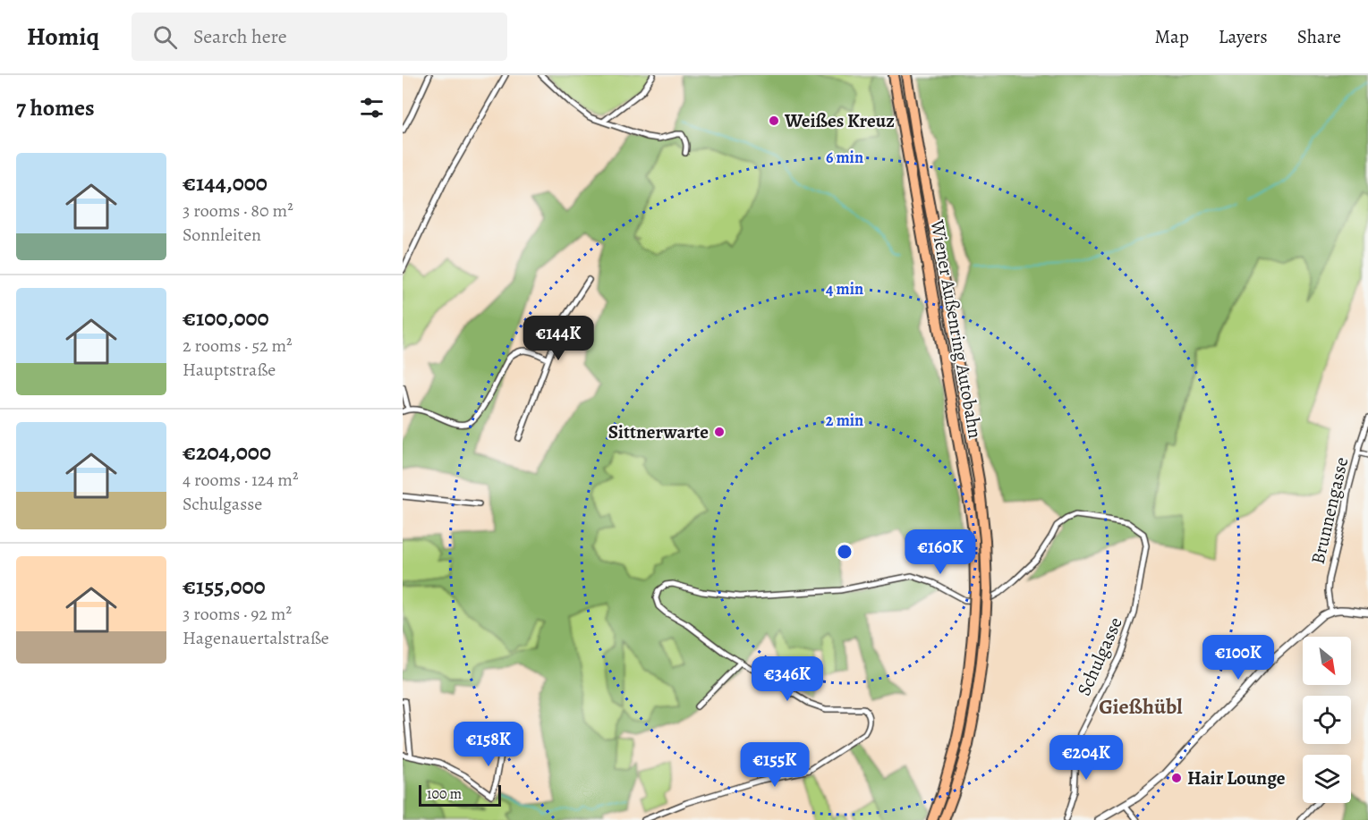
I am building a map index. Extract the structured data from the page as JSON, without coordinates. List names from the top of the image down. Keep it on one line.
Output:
{"streets":{"highway":["Wiener Außenring Autobahn"],"street":["Brunnengasse","Schulgasse"]},"districts":["Gießhübl"],"places":["Weißes Kreuz","Sittnerwarte","Hair Lounge"],"scale_bar":"100 m","north":"bottom right","page":{"header":"Homiq","search":"Search here","nav":["Map","Layers","Share"],"heading":"7 homes","list":[{"name":"€144,000","note":"3 rooms · 80 m² · Sonnleiten"},{"name":"€100,000","note":"2 rooms · 52 m² · Hauptstraße"},{"name":"€204,000","note":"4 rooms · 124 m² · Schulgasse"},{"name":"€155,000","note":"3 rooms · 92 m² · Hagenauertalstraße"}],"price":["€144K","€160K","€100K","€346K","€158K","€204K","€155K"],"scale":"100 m"},"rings":["6 min","4 min","2 min"]}
